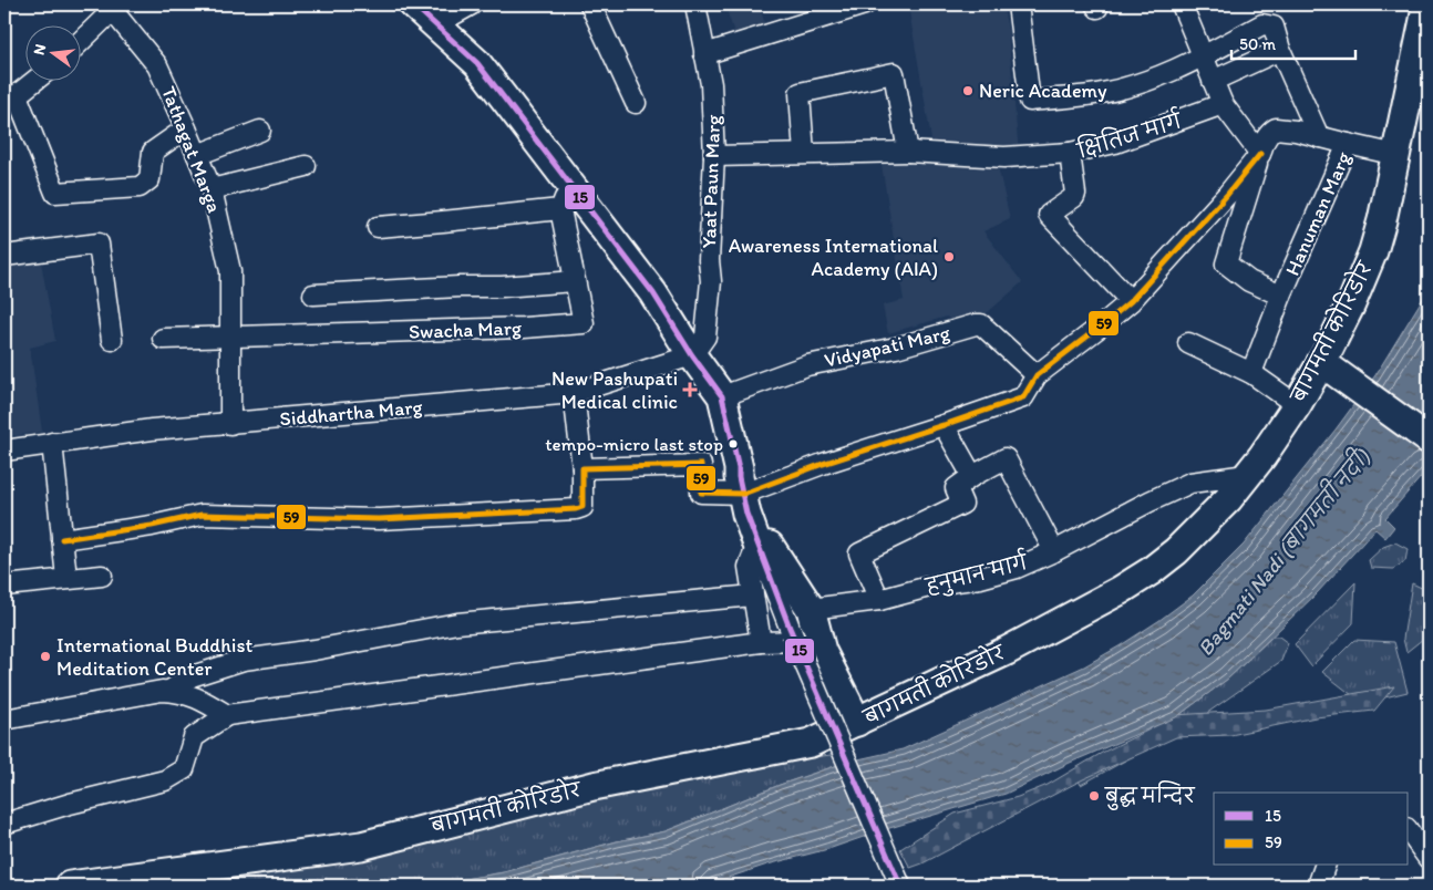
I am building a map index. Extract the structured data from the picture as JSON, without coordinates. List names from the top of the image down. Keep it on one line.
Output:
{"streets":{"main road":["बागमती कोरिडोर"],"street":["क्षितिज मार्ग","Tathagat Marga","Yaat Paun Marg","Hanuman Marg","Swacha Marg","Vidyapati Marg","Siddhartha Marg","हनुमान मार्ग"]},"crossings":[["Tathagat Marga","Swacha Marg"],["Tathagat Marga","Siddhartha Marg"],["Yaat Paun Marg","Siddhartha Marg"],["Hanuman Marg","बागमती कोरिडोर"],["बागमती कोरिडोर","हनुमान मार्ग"]],"water":["Bagmati Nadi (बागमती नदी)"],"places":{"other":["Neric Academy","Awareness International Academy (AIA)","tempo-micro last stop","International Buddhist Meditation Center","बुद्ध मन्दिर"],"health":["New Pashupati Medical clinic"]},"lines":["transit line 15","transit line 59"],"legend":["15","59"],"scale_bar":"50 m","north":"left"}
